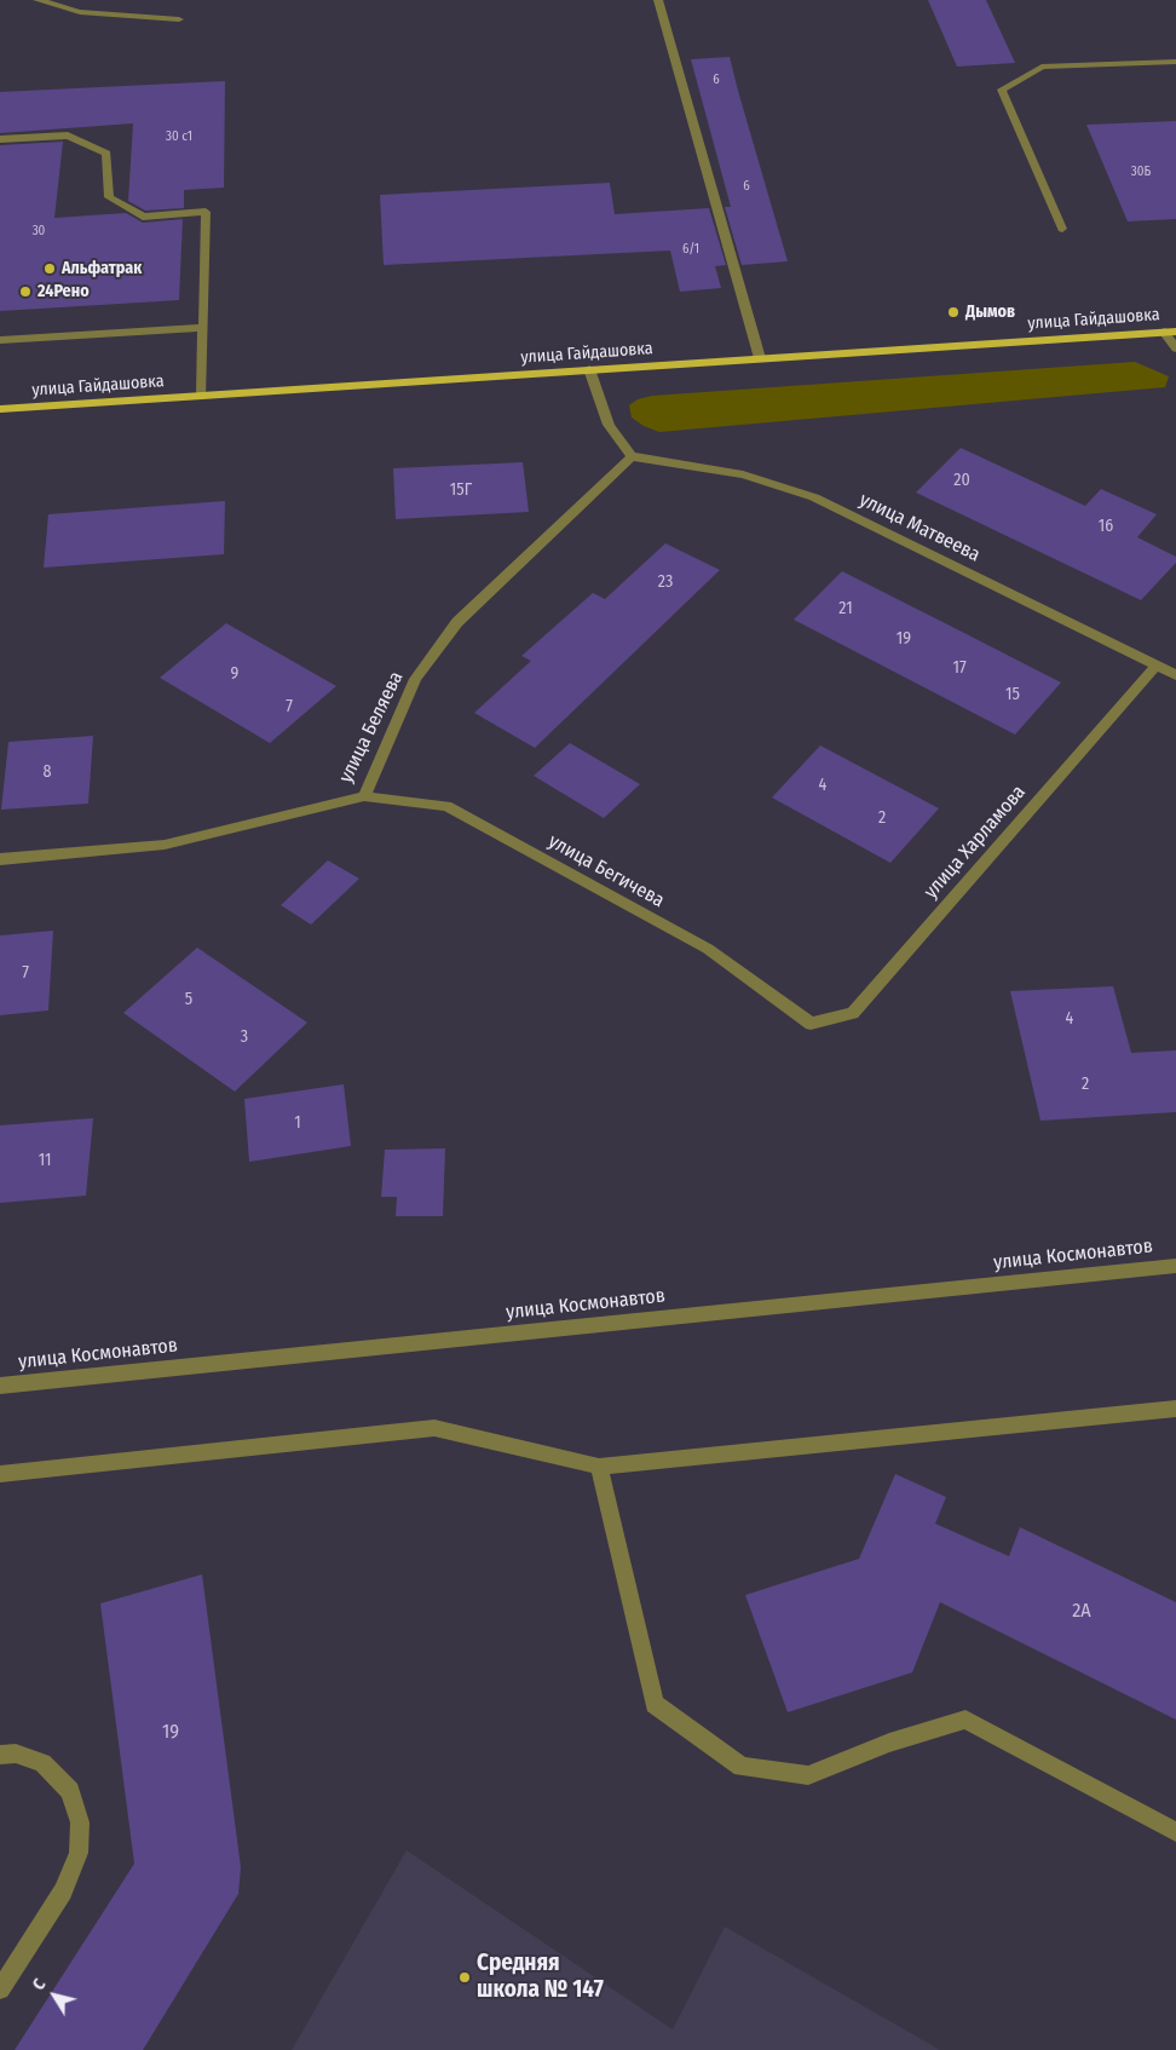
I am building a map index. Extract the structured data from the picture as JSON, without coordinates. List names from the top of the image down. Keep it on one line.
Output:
{"streets":{"main road":["улица Гайдашовка"],"street":["улица Матвеева","улица Беляева","улица Харламова","улица Бегичева","улица Космонавтов"]},"crossings":[["улица Матвеева","улица Беляева"],["улица Матвеева","улица Харламова"],["улица Беляева","улица Бегичева"],["улица Харламова","улица Бегичева"]],"places":["Альфатрак","24Рено","Дымов","Средняя школа № 147"],"house_numbers":["6","30 с1","30Б","6","30","6/1","20","15Г","16","23","21","19","17","9","15","7","8","4","2","7","5","4","3","2","1","11","2А","19"],"north":"top left"}
